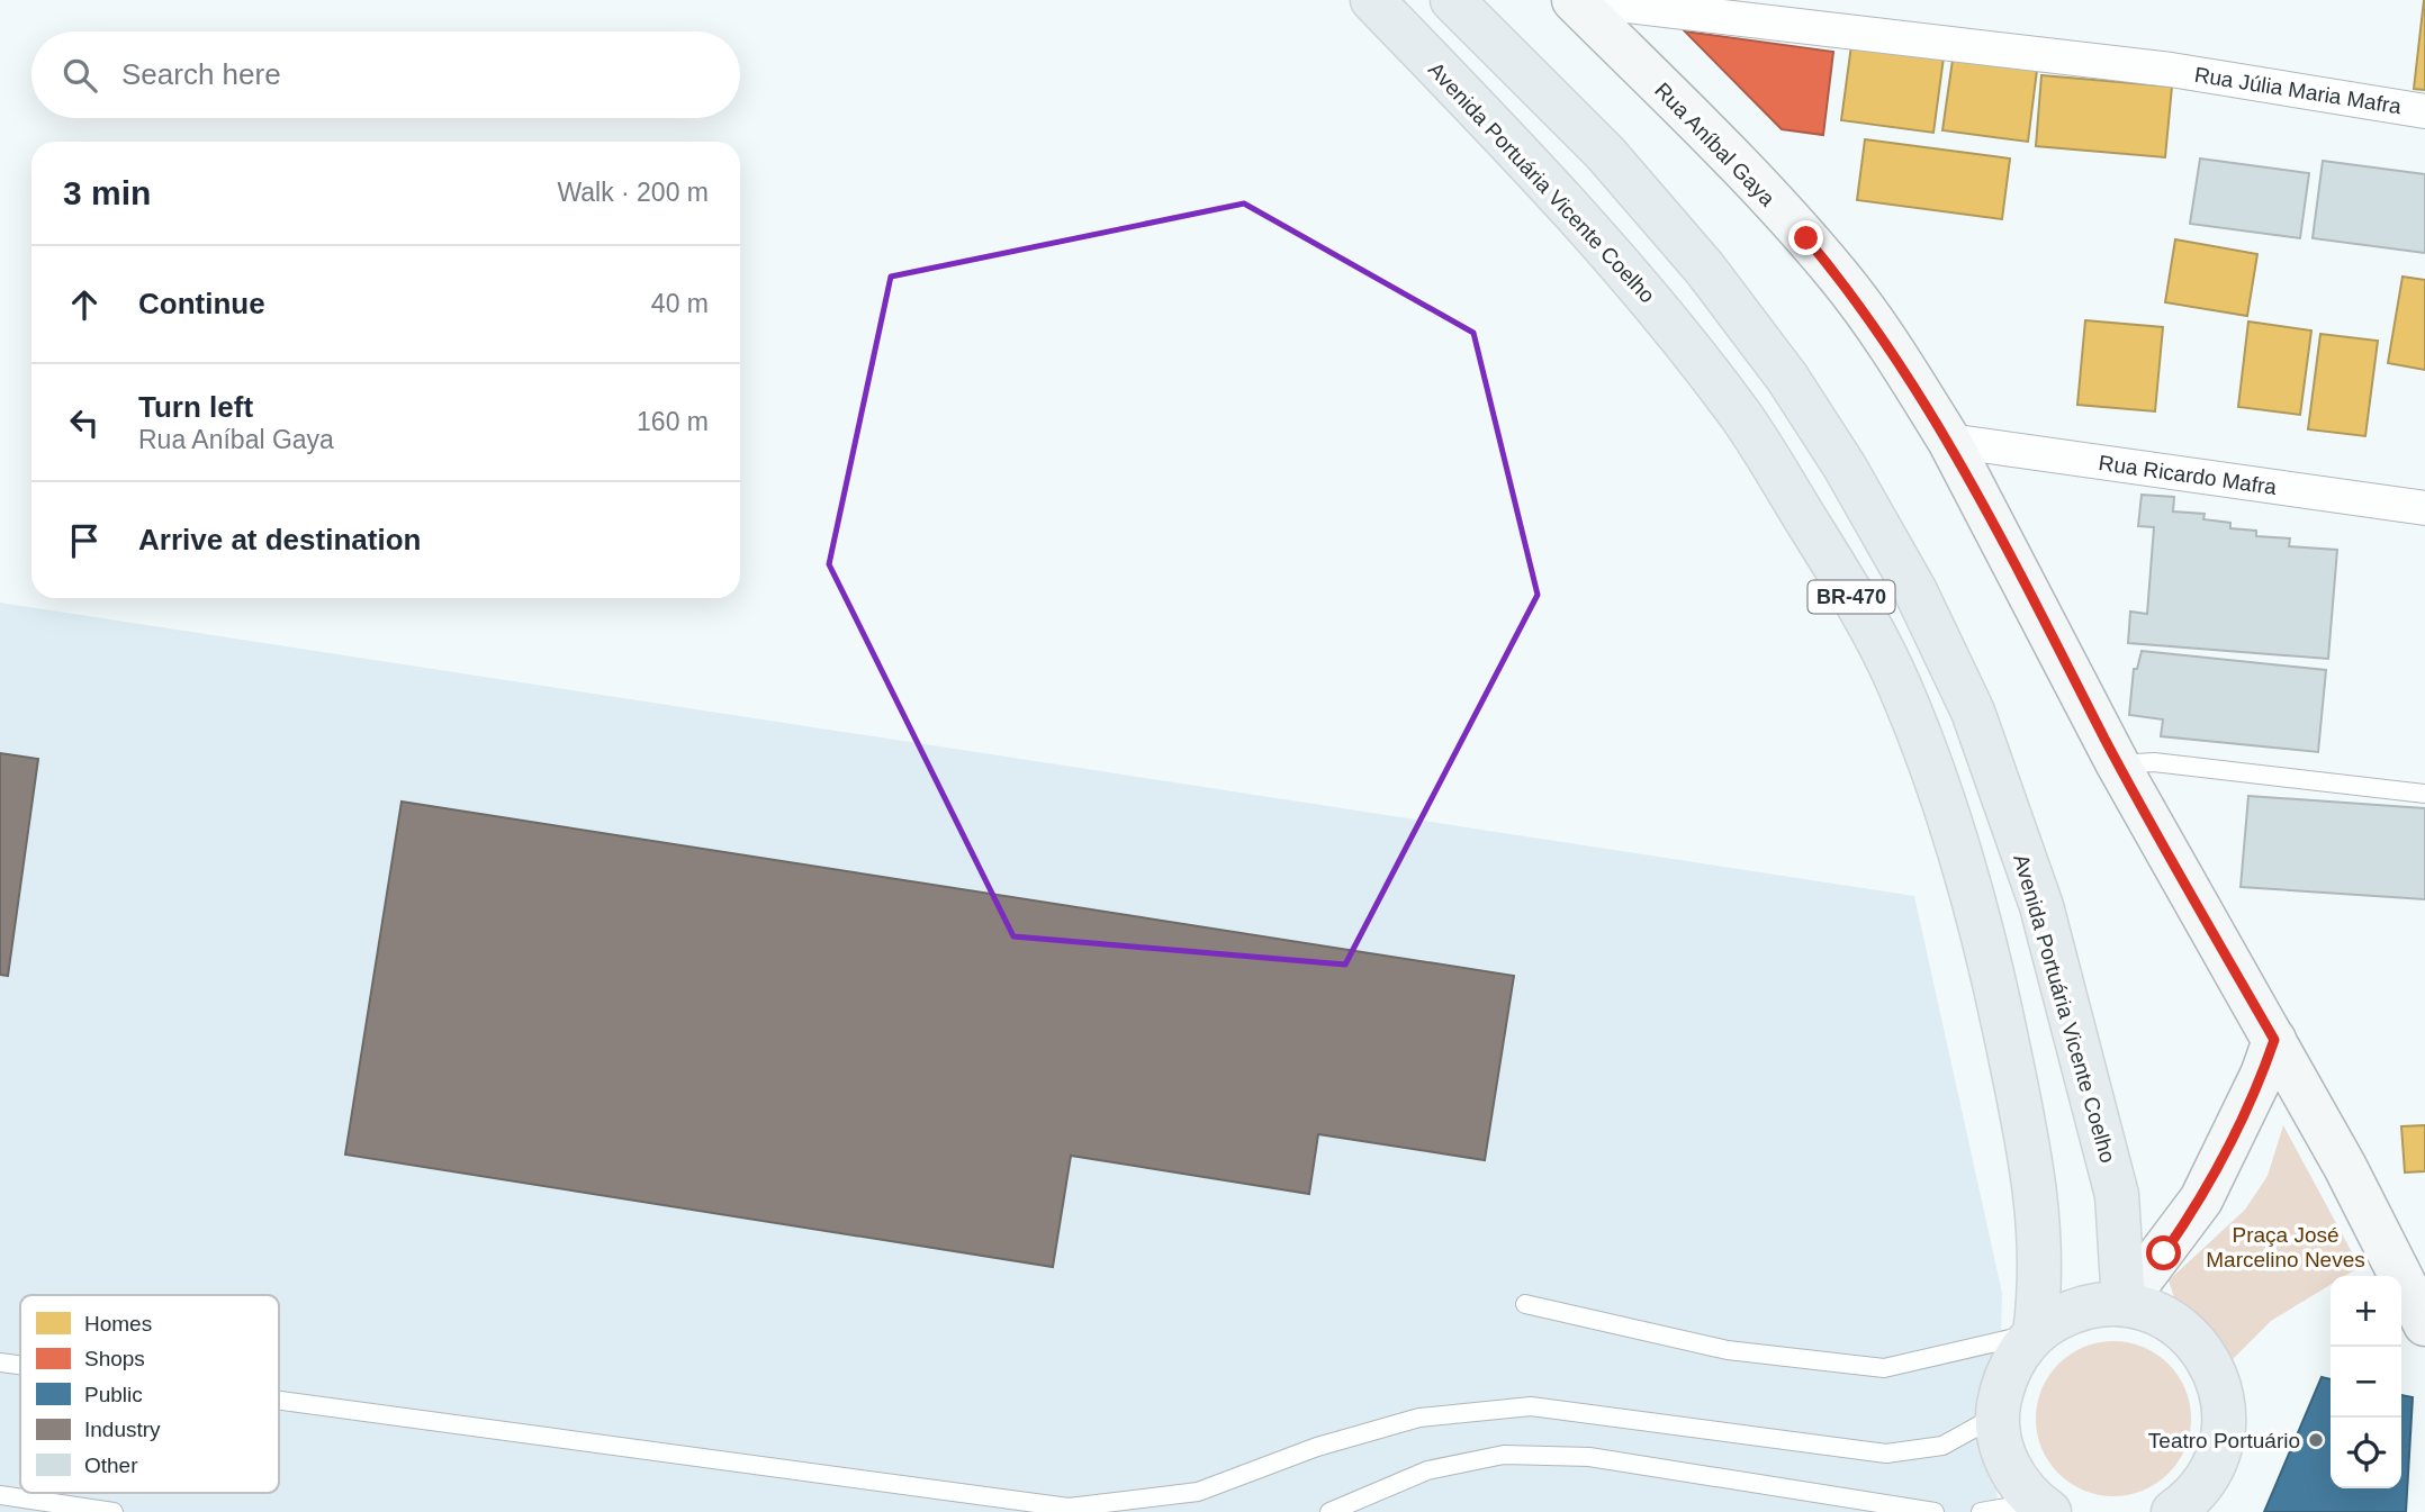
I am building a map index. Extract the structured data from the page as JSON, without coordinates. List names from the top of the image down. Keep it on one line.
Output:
{"streets":{"highway":["Avenida Portuária Vicente Coelho","BR-470"],"main road":["Rua Aníbal Gaya"],"street":["Rua Júlia Maria Mafra","Rua Ricardo Mafra"]},"crossings":[["Rua Aníbal Gaya","Rua Ricardo Mafra"]],"parks":["Praça José Marcelino Neves"],"places":["Teatro Portuário"],"legend":["Homes","Shops","Public","Industry","Other"],"page":{"search":"Search here","heading":["3 min","Walk · 200 m"],"list":[["Continue","40 m"],["Turn left","Rua Aníbal Gaya","160 m"],"Arrive at destination"],"map_buttons":["+","−"]}}
